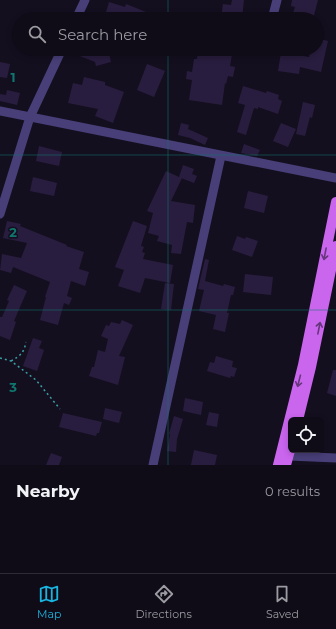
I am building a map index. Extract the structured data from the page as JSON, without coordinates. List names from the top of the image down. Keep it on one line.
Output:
{"page":{"search":"Search here","heading":["Nearby","0 results"],"nav":["Map","Directions","Saved"]},"grid":{"rows":["1","2","3"]}}
